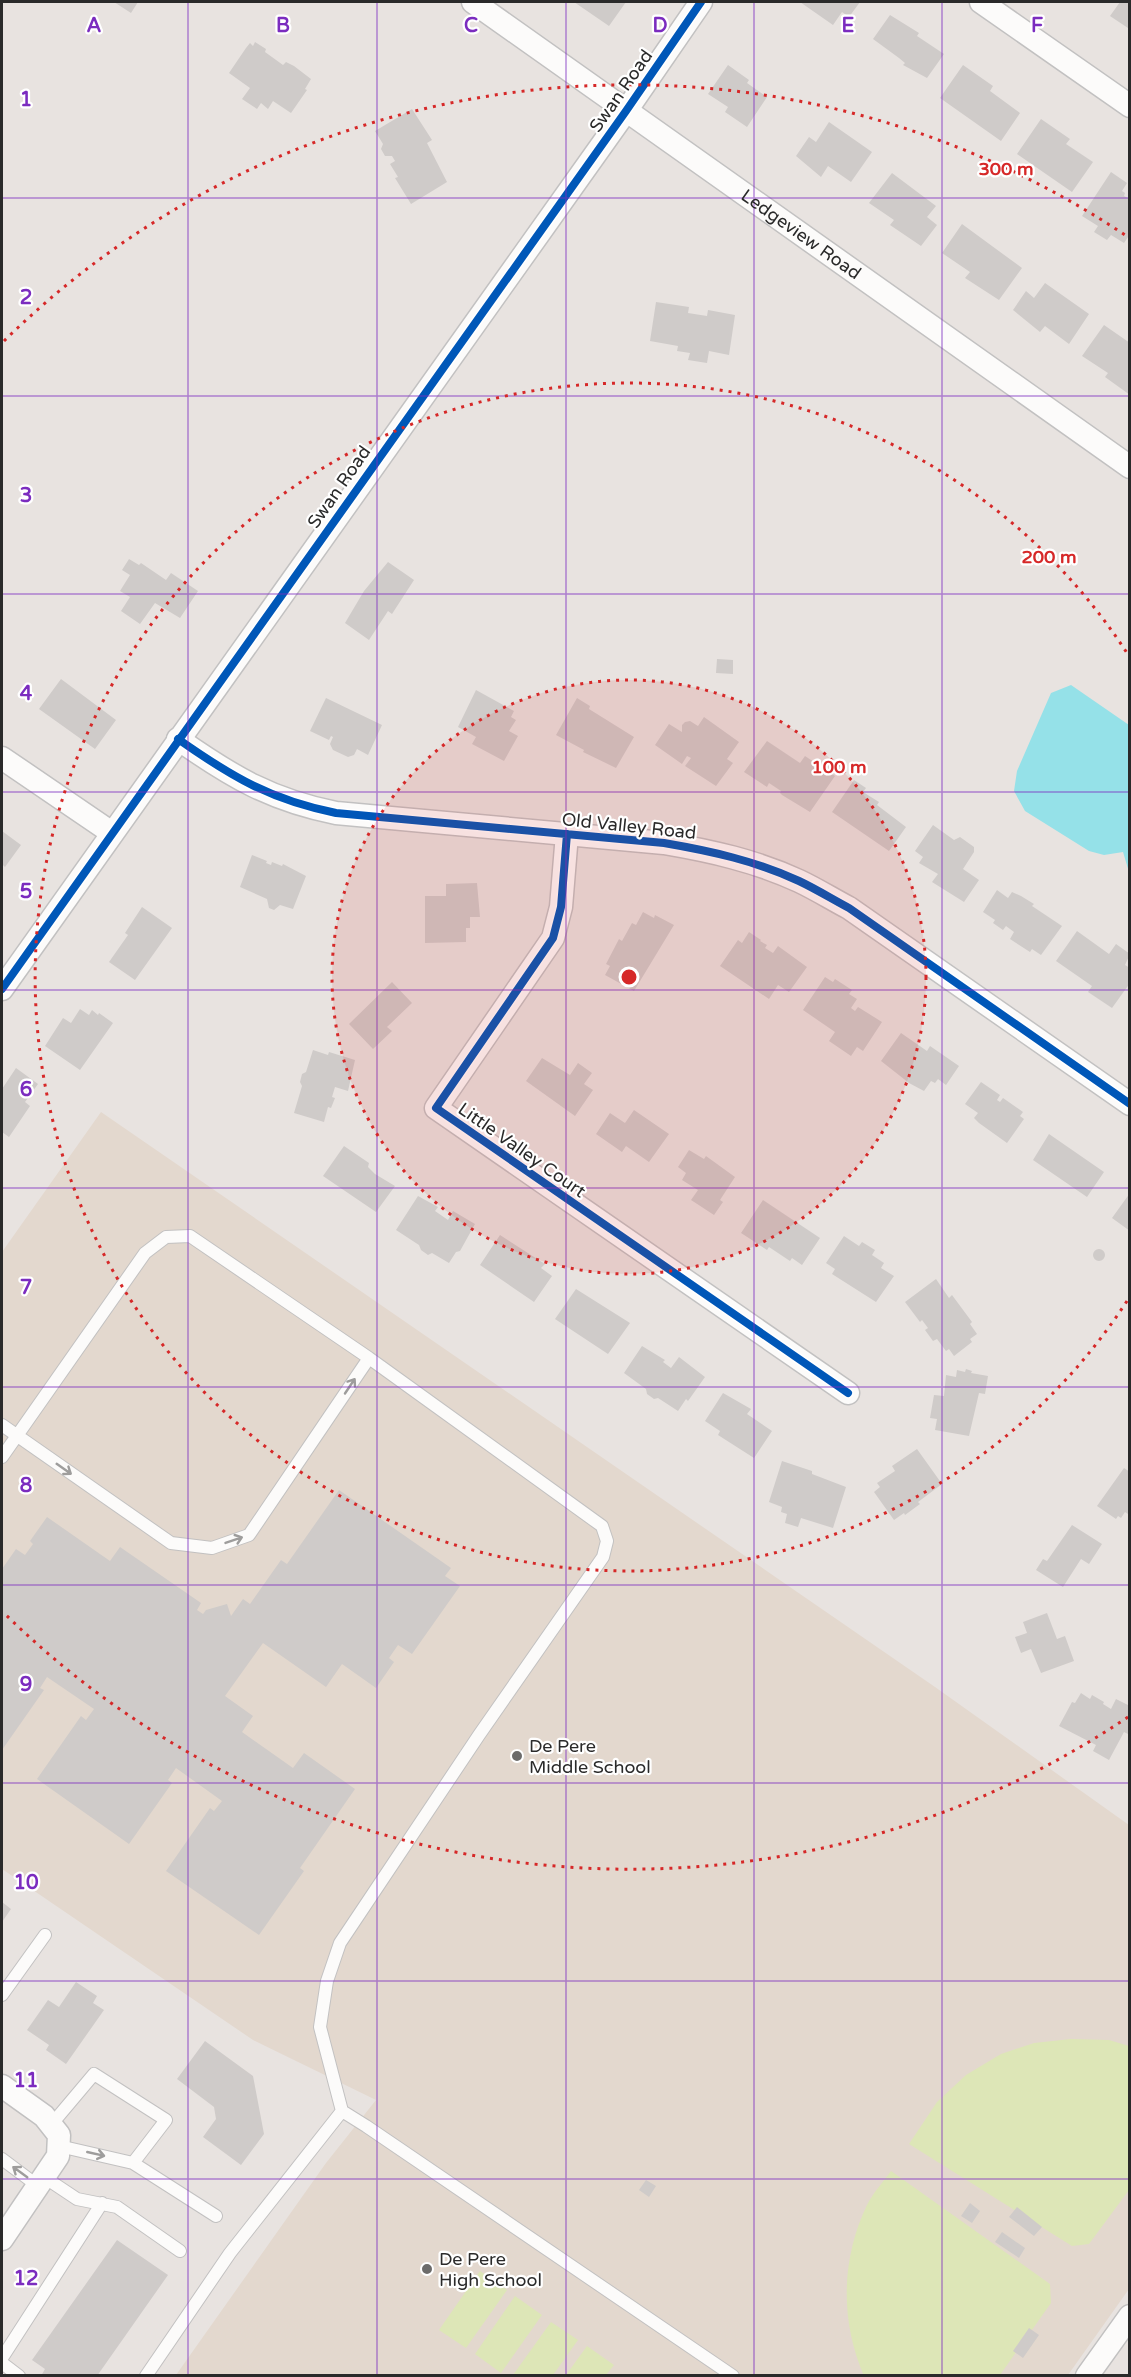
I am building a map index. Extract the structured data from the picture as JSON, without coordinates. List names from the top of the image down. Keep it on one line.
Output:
{"streets":{"street":["Swan Road","Ledgeview Road","Old Valley Road","Little Valley Court"]},"crossings":[["Swan Road","Ledgeview Road"],["Swan Road","Old Valley Road"],["Old Valley Road","Little Valley Court"]],"places":["De Pere Middle School","De Pere High School"],"grid":{"columns":["A","B","C","D","E","F"],"rows":["1","2","3","4","5","6","7","8","9","10","11","12"]},"rings":["300 m","200 m","100 m"]}
